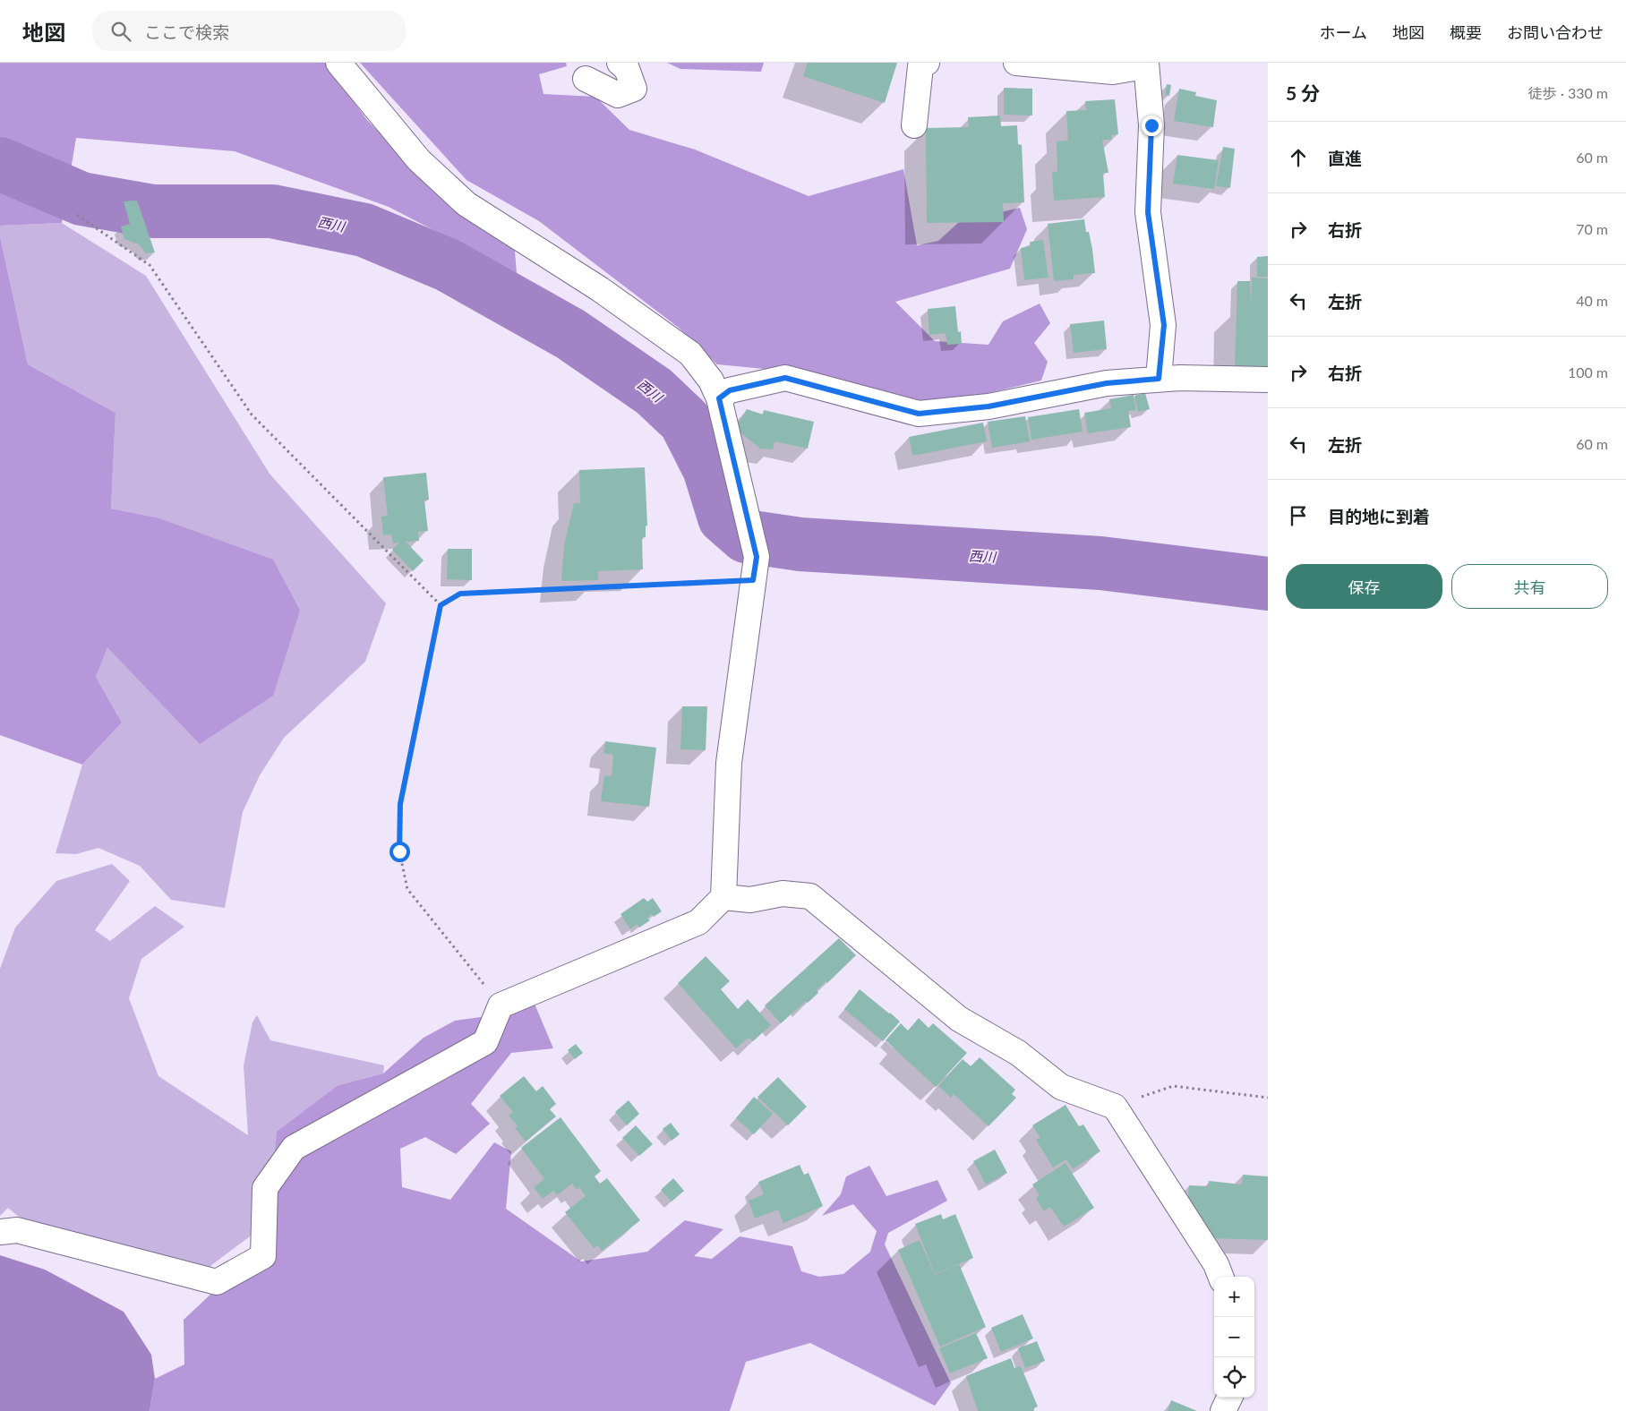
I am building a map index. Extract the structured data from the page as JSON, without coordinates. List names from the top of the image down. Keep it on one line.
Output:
{"water":["西川"],"page":{"header":"地図","search":"ここで検索","nav":["ホーム","地図","概要","お問い合わせ"],"heading":["5 分","徒歩 · 330 m"],"list":[["直進","60 m"],["右折","70 m"],["左折","40 m"],["右折","100 m"],["左折","60 m"],"目的地に到着"],"buttons":["保存","共有"],"map_buttons":["+","−"]}}
